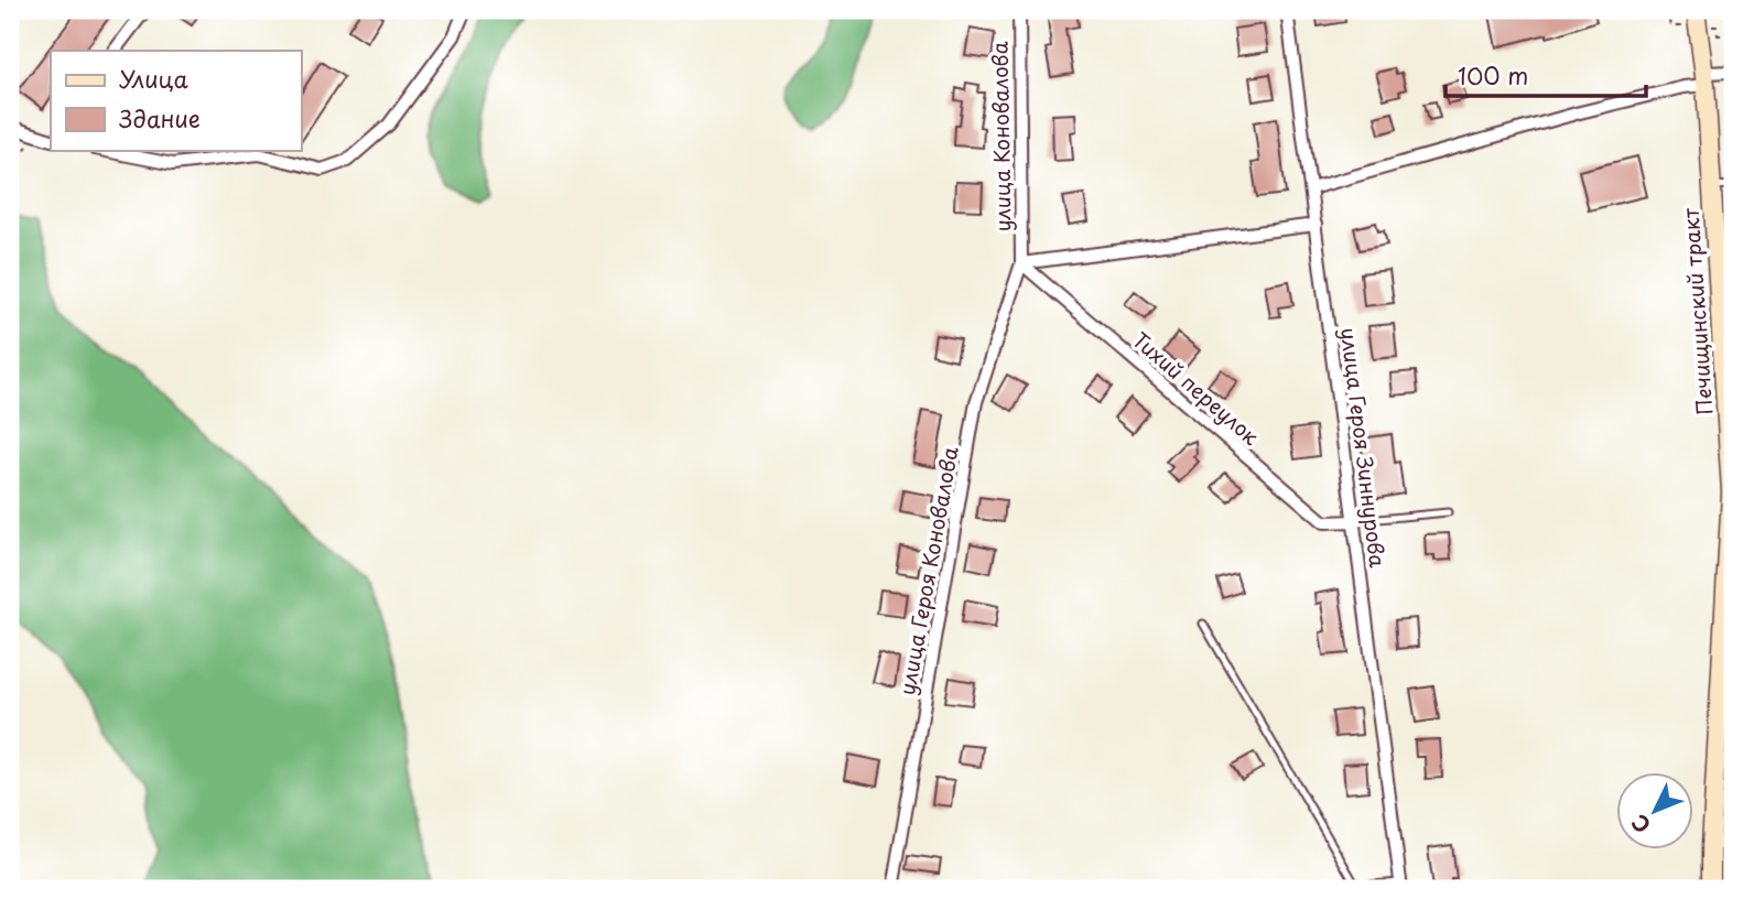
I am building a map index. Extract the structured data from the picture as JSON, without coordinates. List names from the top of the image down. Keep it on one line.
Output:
{"streets":{"street":["улица Коновалова","Печищинский тракт","Тихий переулок","улица Героя Зиннурова","улица Героя Коновалова"]},"crossings":[["улица Коновалова","Тихий переулок"],["улица Коновалова","улица Героя Коновалова"],["Тихий переулок","улица Героя Зиннурова"],["Тихий переулок","улица Героя Коновалова"]],"legend":["Улица","Здание"],"scale_bar":"100 m","north":"bottom left"}
